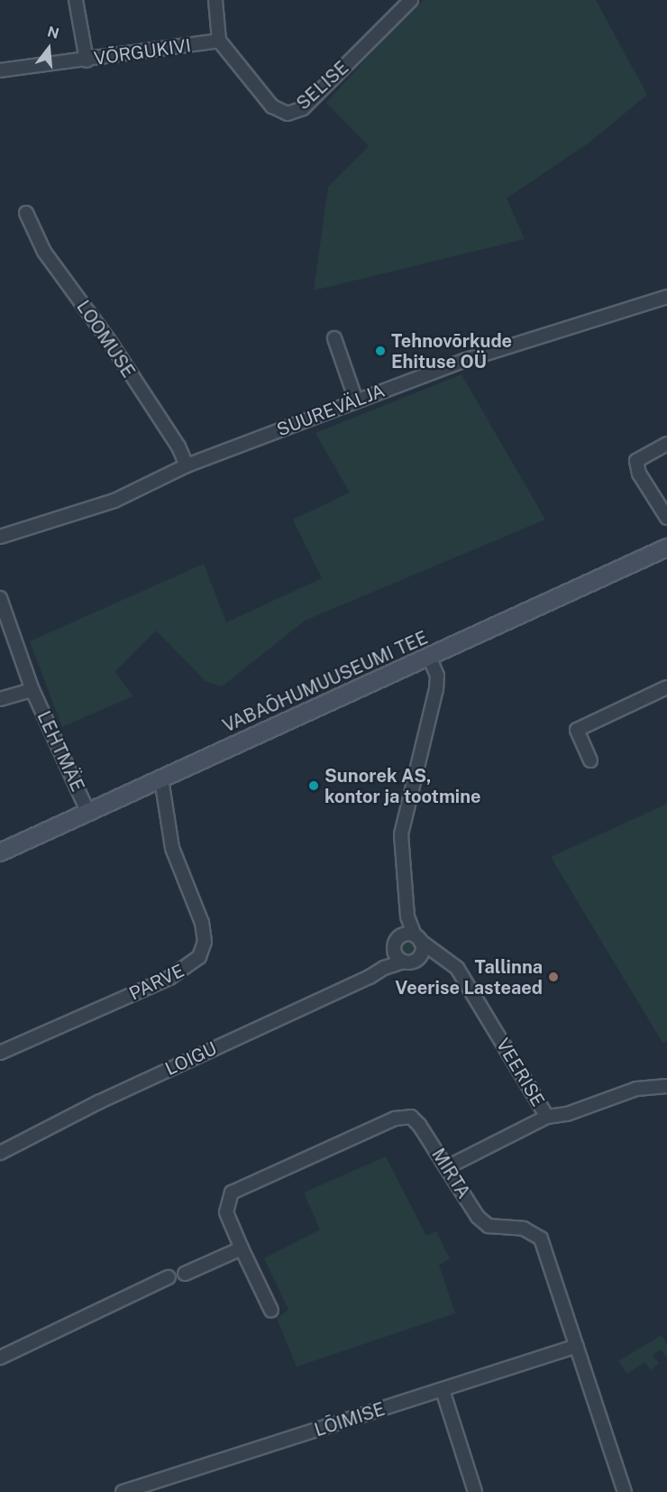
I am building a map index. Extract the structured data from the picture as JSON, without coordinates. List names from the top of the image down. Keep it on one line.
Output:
{"streets":{"street":["VÕRGUKIVI","SELISE","LOOMUSE","SUUREVÄLJA","VABAÕHUMUUSEUMI TEE","LEHTMÄE","PARVE","LOIGU","VEERISE","MIRTA","LÕIMISE"]},"crossings":[["VÕRGUKIVI","SELISE"],["LOOMUSE","SUUREVÄLJA"],["VABAÕHUMUUSEUMI TEE","LEHTMÄE"],["VABAÕHUMUUSEUMI TEE","PARVE"],["LOIGU","VEERISE"],["MIRTA","LÕIMISE"]],"places":["Tehnovõrkude Ehituse OÜ","Sunorek AS, kontor ja tootmine","Tallinna Veerise Lasteaed"],"north":"top"}
